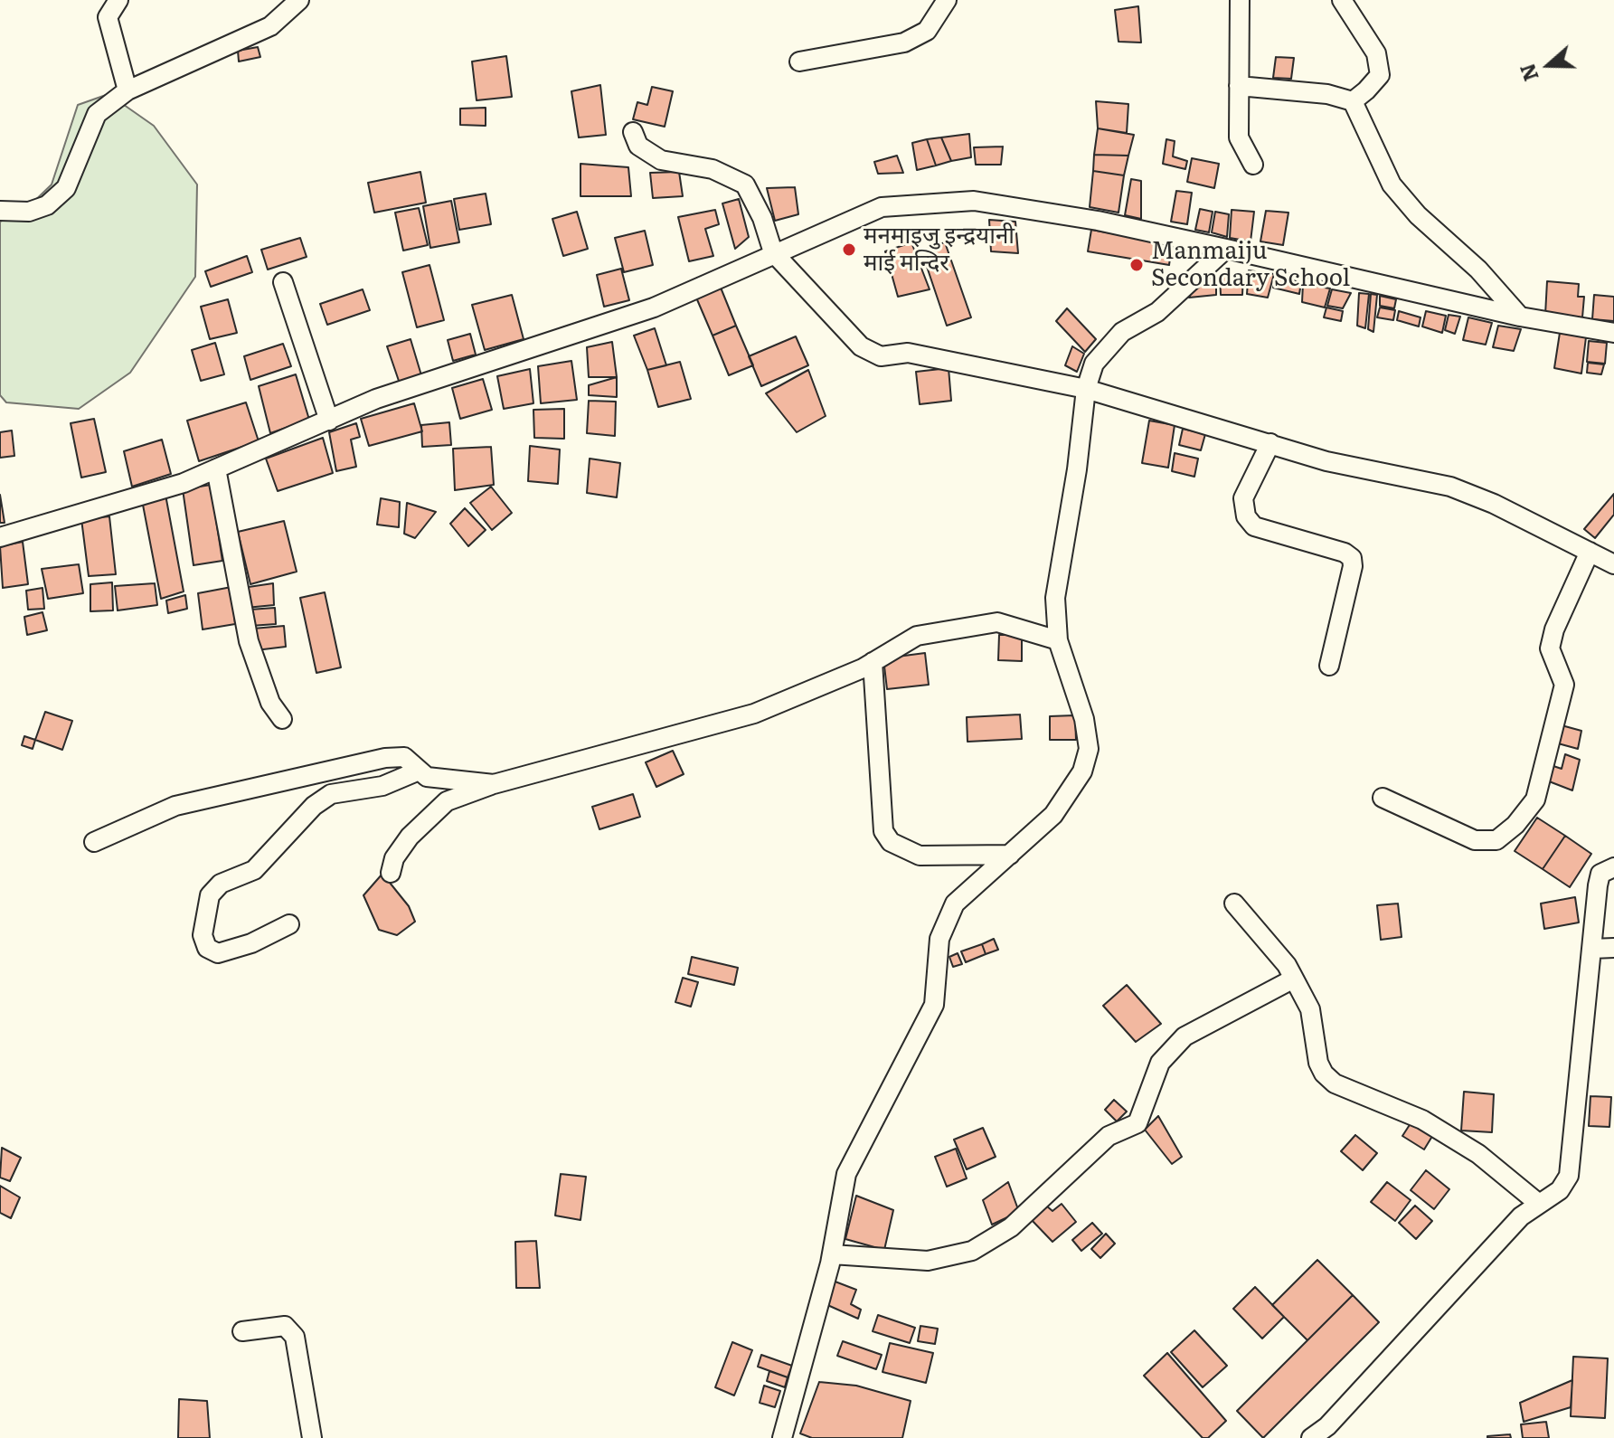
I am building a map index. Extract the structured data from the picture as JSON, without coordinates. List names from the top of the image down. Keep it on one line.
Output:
{"places":["मनमाइजु इन्द्रयानी माई मन्दिर","Manmaiju Secondary School"],"north":"left"}
